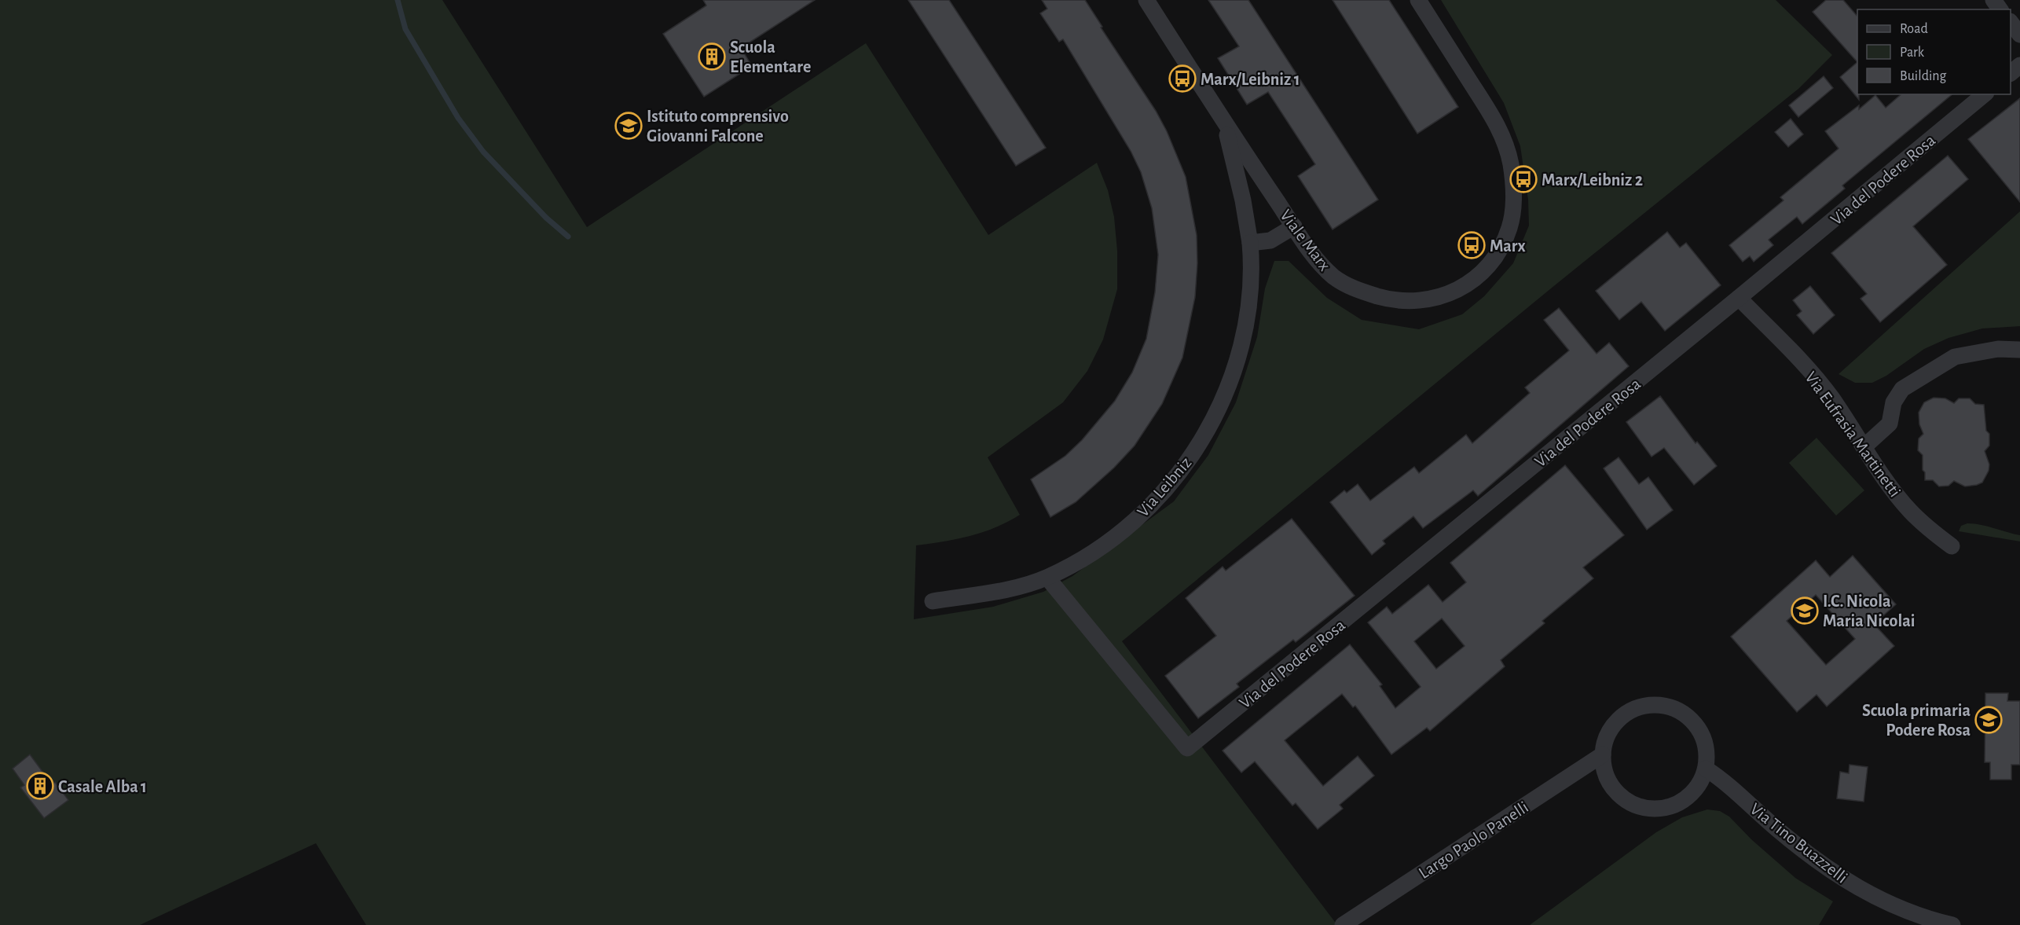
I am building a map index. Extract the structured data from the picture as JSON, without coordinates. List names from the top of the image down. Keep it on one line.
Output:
{"streets":{"street":["Via del Podere Rosa","Viale Marx","Via Eufrasia Martinetti","Via Leibniz","Largo Paolo Panelli","Via Tino Buazzelli"]},"crossings":[["Via del Podere Rosa","Via Eufrasia Martinetti"],["Via del Podere Rosa","Via Leibniz"],["Viale Marx","Via Leibniz"],["Largo Paolo Panelli","Via Tino Buazzelli"]],"places":{"building":["Scuola Elementare","Casale Alba 1"],"bus stop":["Marx/Leibniz 1","Marx/Leibniz 2","Marx"],"school or university":["Istituto comprensivo Giovanni Falcone","I.C. Nicola Maria Nicolai","Scuola primaria Podere Rosa"]},"legend":["Road","Park","Building"]}
